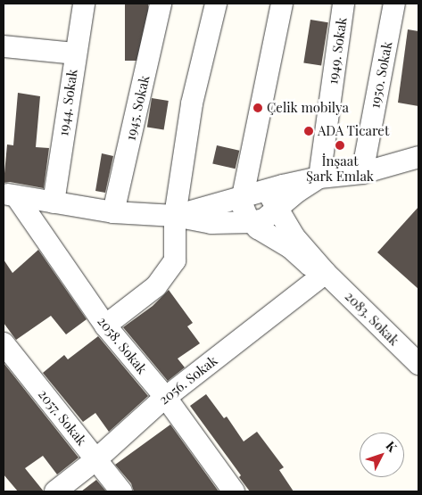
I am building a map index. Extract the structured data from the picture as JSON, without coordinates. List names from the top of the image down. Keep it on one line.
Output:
{"streets":{"street":["1949. Sokak","1950. Sokak","1944. Sokak","1945. Sokak","2083. Sokak","2058. Sokak","2056. Sokak","2057. Sokak"]},"crossings":[["2083. Sokak","2056. Sokak"],["2058. Sokak","2056. Sokak"],["2056. Sokak","2057. Sokak"]],"places":["Çelik mobilya","ADA Ticaret","İnşaat Şark Emlak"],"north":"top right"}
